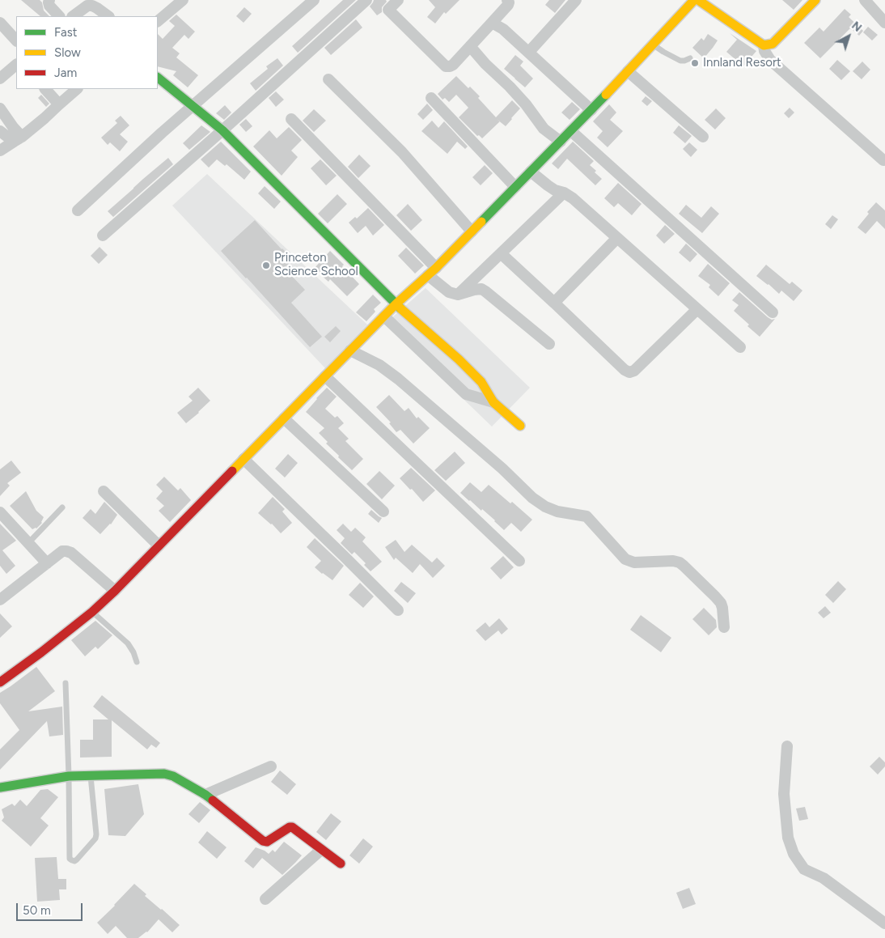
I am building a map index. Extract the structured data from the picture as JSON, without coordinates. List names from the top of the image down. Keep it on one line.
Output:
{"places":["Innland Resort","Princeton Science School"],"legend":["Fast","Slow","Jam"],"scale_bar":"50 m","north":"top right"}
